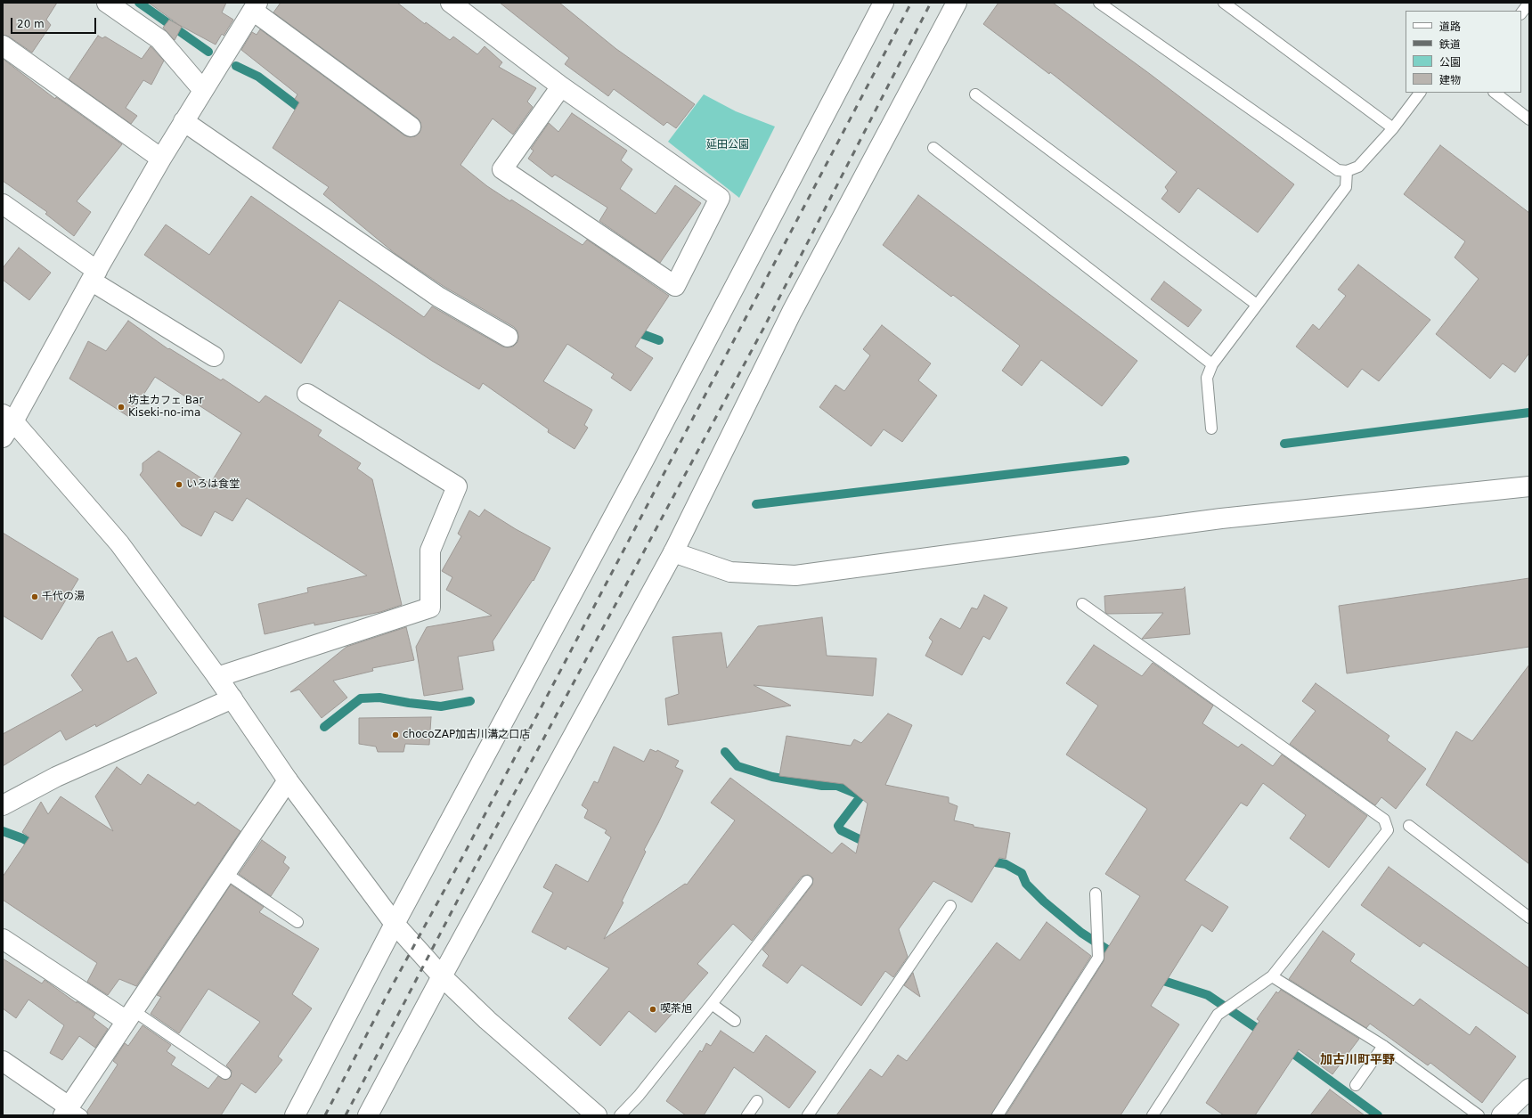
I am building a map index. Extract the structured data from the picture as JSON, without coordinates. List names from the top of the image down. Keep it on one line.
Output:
{"districts":["加古川町平野"],"parks":["延田公園"],"places":["坊主カフェ Bar Kiseki-no-ima","いろは食堂","千代の湯","chocoZAP加古川溝之口店","喫茶旭"],"legend":["道路","鉄道","公園","建物"],"scale_bar":"20 m"}
